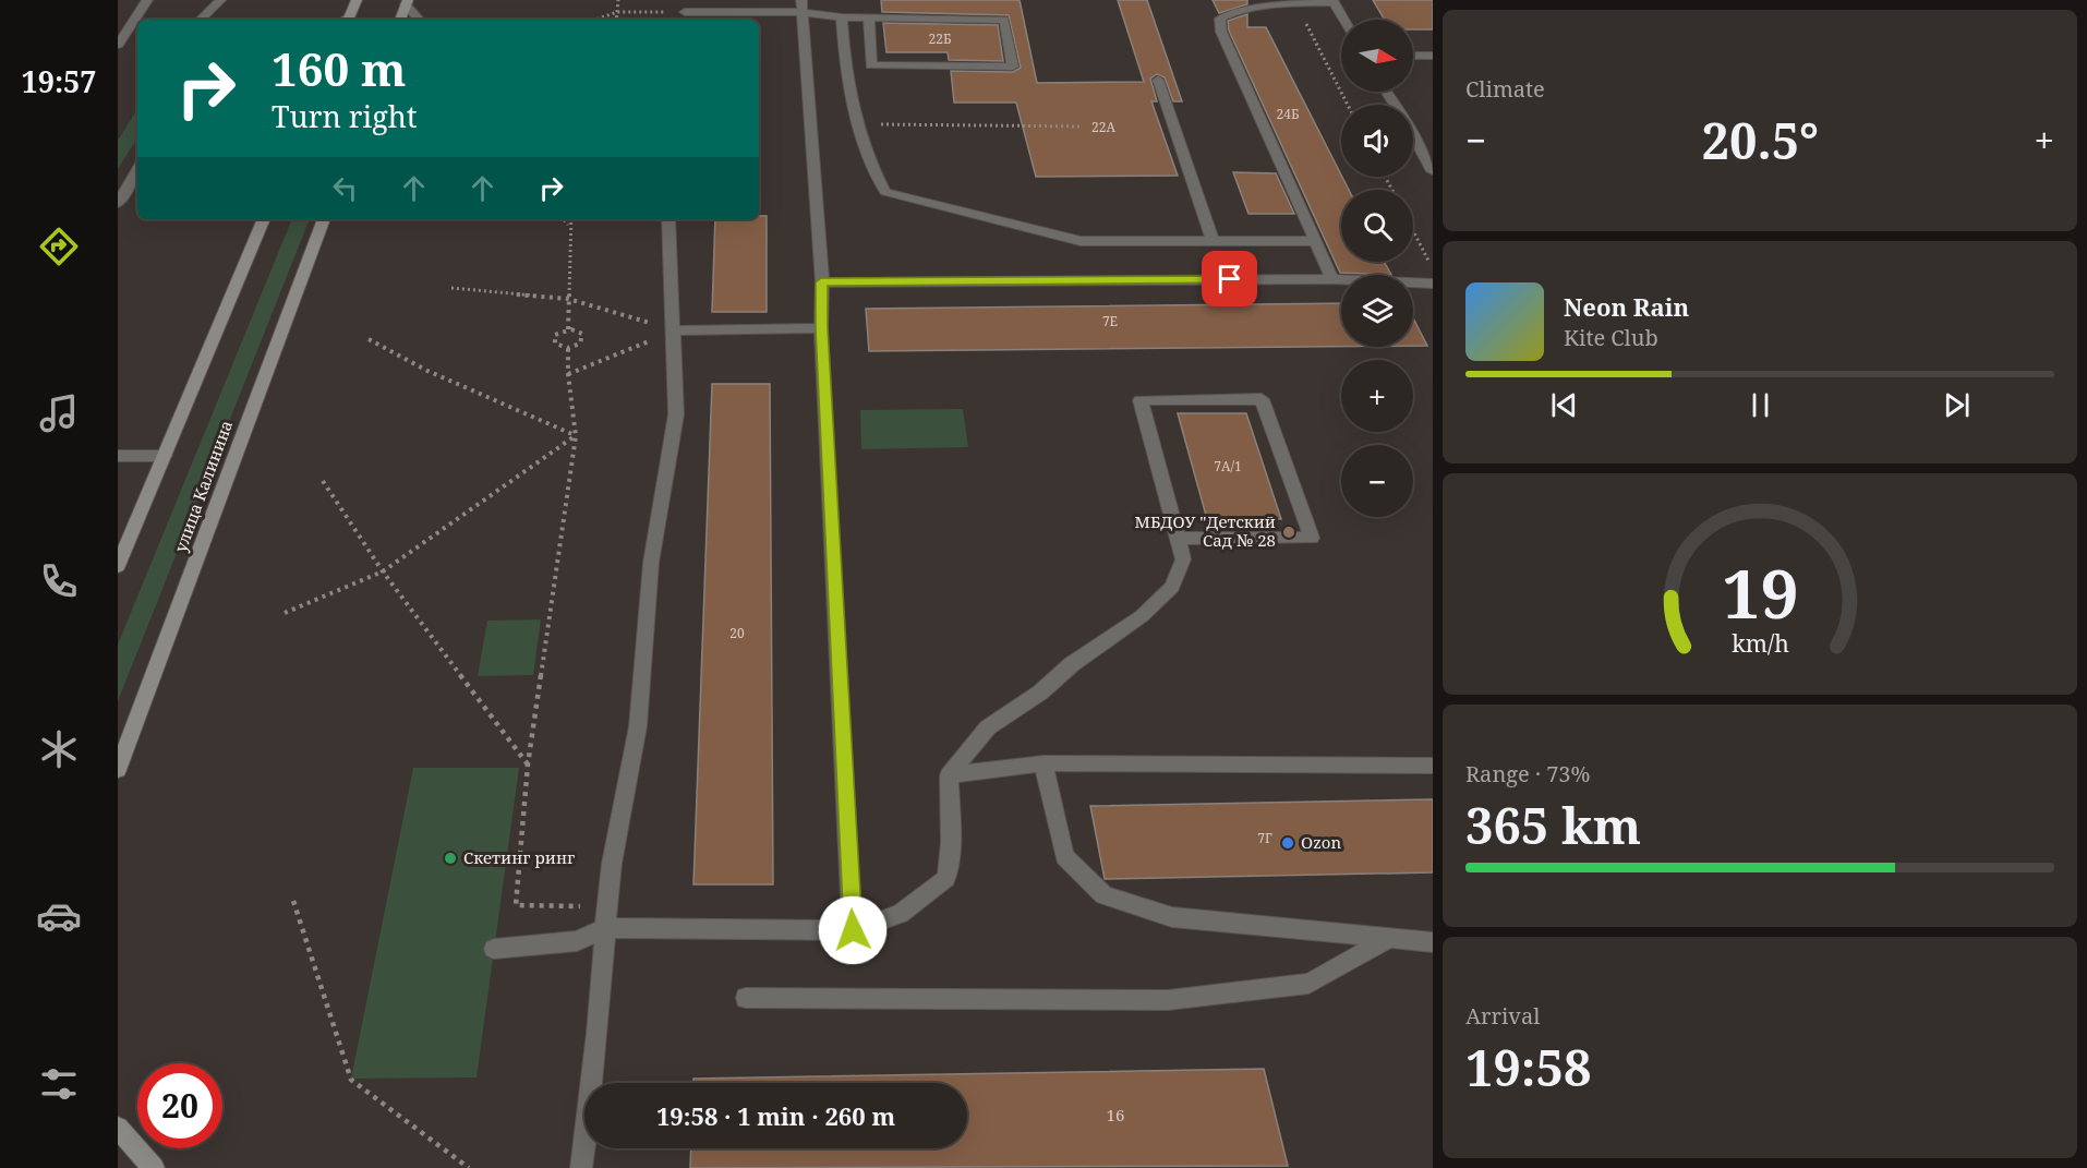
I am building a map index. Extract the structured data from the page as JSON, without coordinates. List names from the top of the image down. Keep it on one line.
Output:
{"streets":{"main road":["улица Калинина"]},"places":["МБДОУ \"Детский Сад № 28","Ozon","Скетинг ринг"],"house_numbers":["22Б","24Б","22А","7Е","7А/1","20","7Г","16"],"north":"right","page":{"tabs":"19:57","tile":["Climate",["Range · 73%","365 km"],["Arrival","19:58"]],"map_buttons":["+","−"],"turn":["160 m","Turn right"],"heat":["−","20.5°","+"],"song":["Neon Rain","Kite Club"],"limit":"20","trip":"19:58 · 1 min · 260 m","gauge":["19","km/h"]}}
